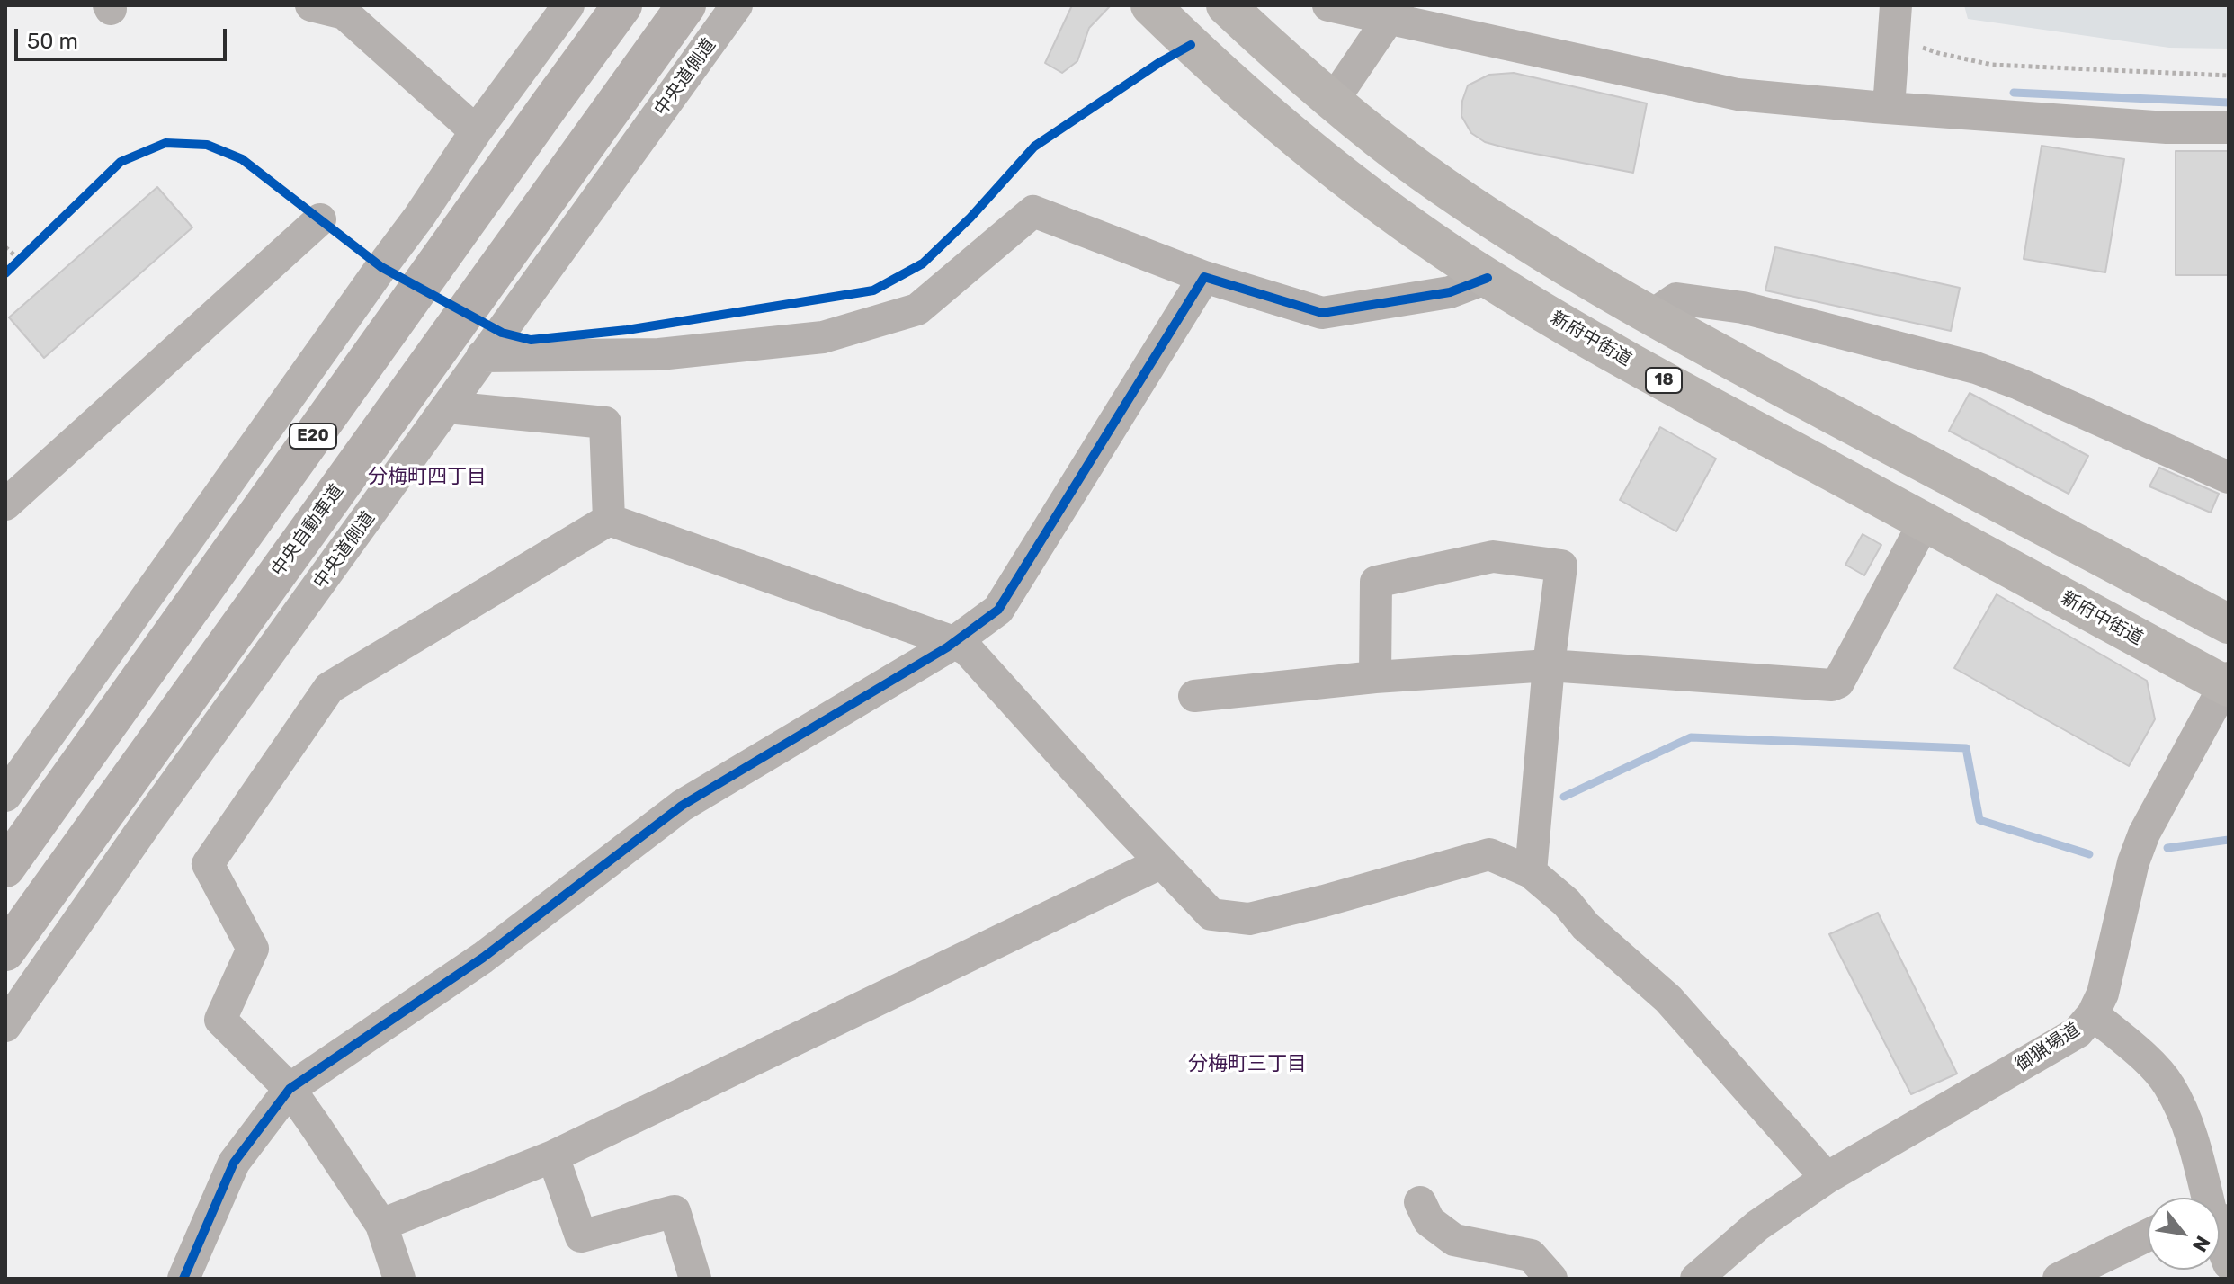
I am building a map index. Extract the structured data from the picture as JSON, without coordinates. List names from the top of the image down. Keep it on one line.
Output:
{"streets":{"highway":["E20","中央自動車道"],"main road":["新府中街道","18"],"street":["中央道側道","御猟場道"]},"crossings":[["新府中街道","御猟場道"]],"districts":["分梅町四丁目","分梅町三丁目"],"scale_bar":"50 m","north":"bottom right"}
